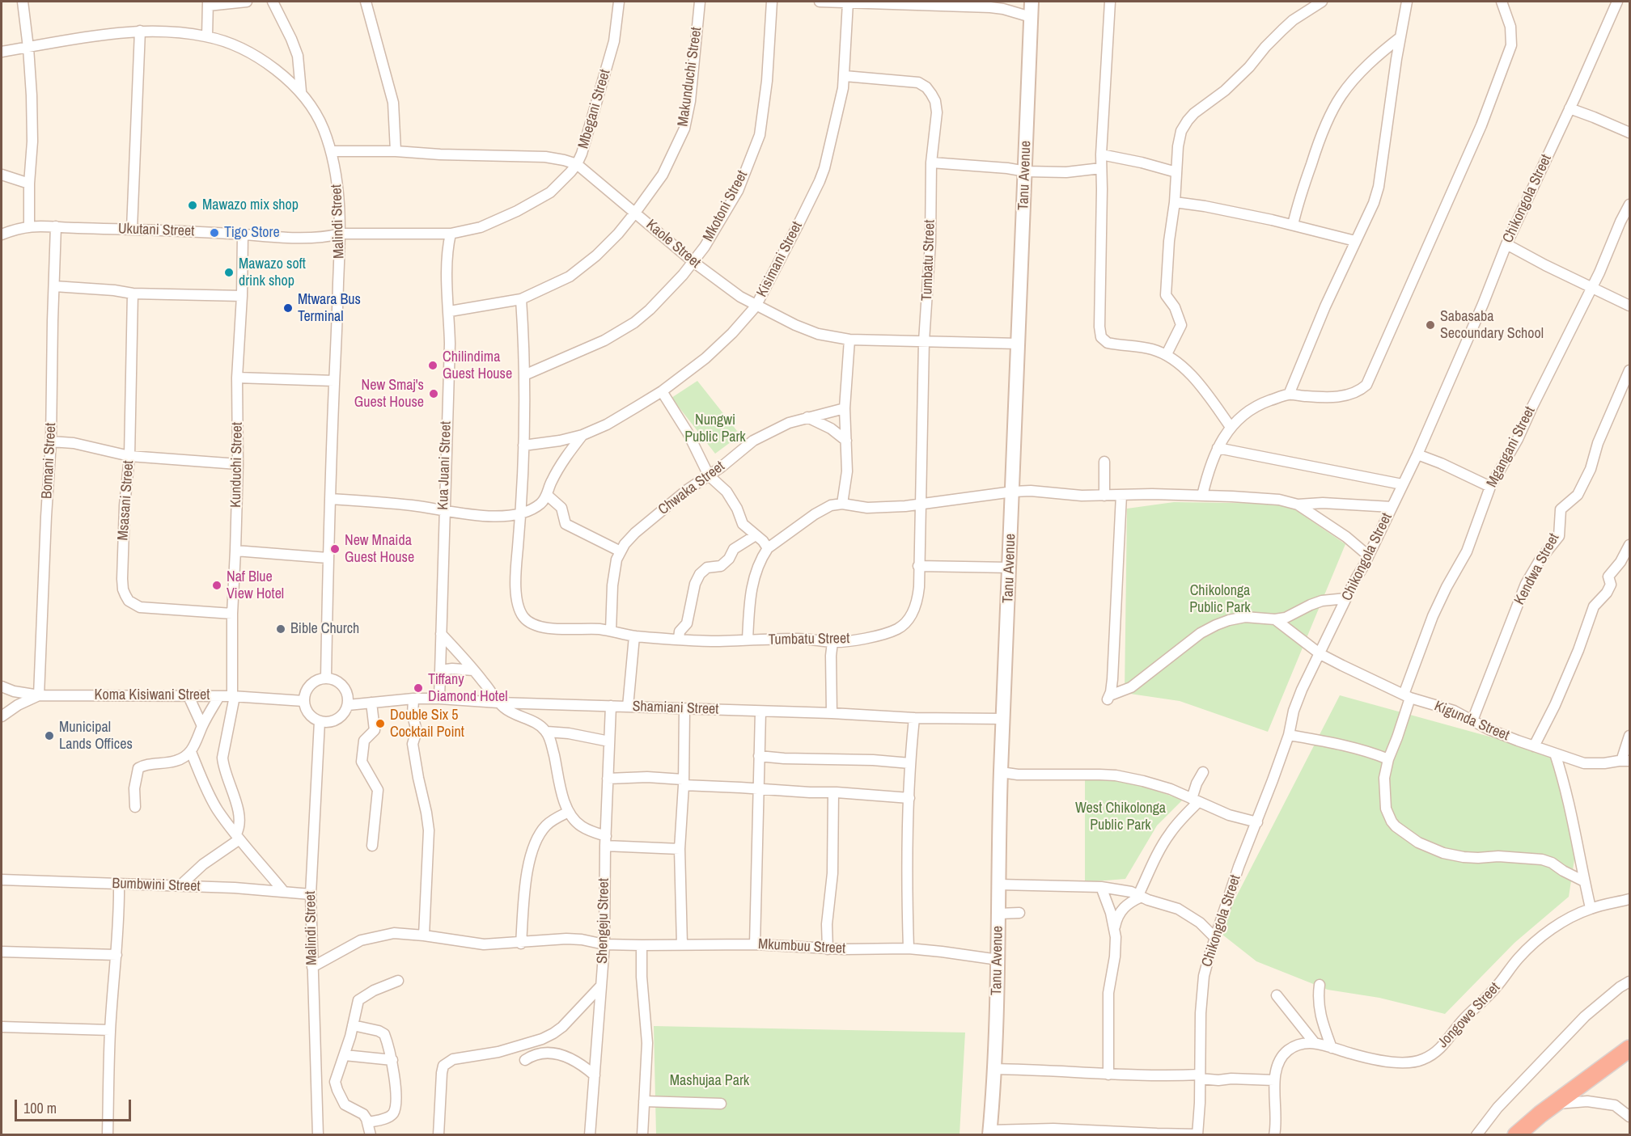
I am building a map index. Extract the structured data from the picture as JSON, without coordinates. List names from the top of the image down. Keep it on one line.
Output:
{"streets":{"street":["Makunduchi Street","Mbegani Street","Tanu Avenue","Chikongola Street","Mkotoni Street","Malindi Street","Ukutani Street","Kaole Street","Kisimani Street","Tumbatu Street","Mgangani Street","Bomani Street","Kunduchi Street","Kua Juani Street","Chwaka Street","Msasani Street","Kendwa Street","Koma Kisiwani Street","Shamiani Street","Kigunda Street","Bumbwini Street","Shengeju Street","Mkumbuu Street","Jongowe Street"]},"crossings":[["Makunduchi Street","Kaole Street"],["Makunduchi Street","Tumbatu Street"],["Makunduchi Street","Kua Juani Street"],["Mbegani Street","Malindi Street"],["Mbegani Street","Ukutani Street"],["Mbegani Street","Kaole Street"],["Mbegani Street","Kua Juani Street"],["Tanu Avenue","Kaole Street"],["Tanu Avenue","Shamiani Street"],["Tanu Avenue","Mkumbuu Street"],["Chikongola Street","Kigunda Street"],["Mkotoni Street","Kaole Street"],["Mkotoni Street","Tumbatu Street"],["Malindi Street","Ukutani Street"],["Malindi Street","Kaole Street"],["Malindi Street","Koma Kisiwani Street"],["Malindi Street","Shamiani Street"],["Malindi Street","Bumbwini Street"],["Malindi Street","Mkumbuu Street"],["Ukutani Street","Bomani Street"],["Ukutani Street","Kunduchi Street"],["Kaole Street","Kisimani Street"],["Kaole Street","Tumbatu Street"],["Kisimani Street","Tumbatu Street"],["Tumbatu Street","Chwaka Street"],["Mgangani Street","Kigunda Street"],["Bomani Street","Koma Kisiwani Street"],["Kunduchi Street","Msasani Street"],["Kunduchi Street","Koma Kisiwani Street"],["Kua Juani Street","Shamiani Street"],["Kendwa Street","Kigunda Street"],["Koma Kisiwani Street","Shamiani Street"],["Shamiani Street","Shengeju Street"],["Shengeju Street","Mkumbuu Street"]],"parks":["Nungwi Public Park","Chikolonga Public Park","West Chikolonga Public Park","Mashujaa Park"],"places":["Mawazo mix shop","Tigo Store","Mawazo soft drink shop","Mtwara Bus Terminal","Sabasaba Secoundary School","Chilindima Guest House","New Smaj's Guest House","New Mnaida Guest House","Naf Blue View Hotel","Bible Church","Tiffany Diamond Hotel","Double Six 5 Cocktail Point","Municipal Lands Offices"],"scale_bar":"100 m"}
